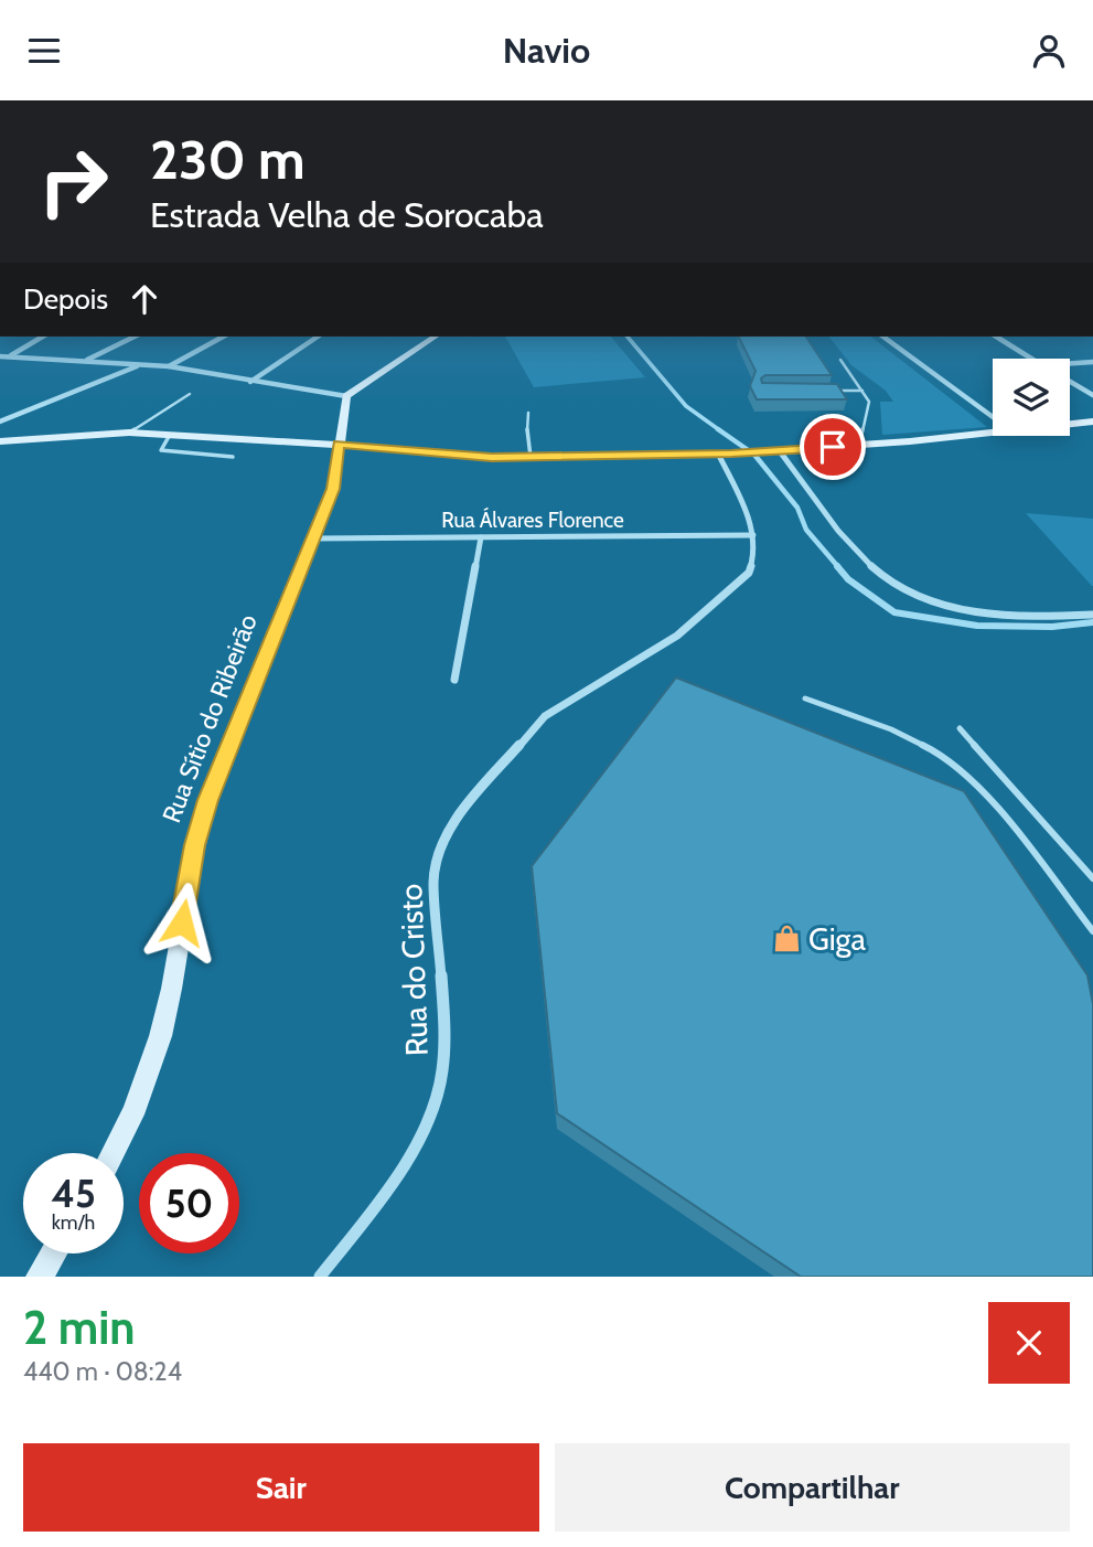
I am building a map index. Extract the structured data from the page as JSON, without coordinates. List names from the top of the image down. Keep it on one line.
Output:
{"streets":{"main road":["Rua Sítio do Ribeirão"],"street":["Rua Álvares Florence","Rua do Cristo"]},"crossings":[["Rua Álvares Florence","Rua Sítio do Ribeirão"],["Rua Álvares Florence","Rua do Cristo"]],"places":{"shop":["Giga"]},"page":{"header":"Navio","turn":["230 m","Estrada Velha de Sorocaba"],"then":"Depois","speed":"45 km/h","limit":"50","heading":["2 min","440 m · 08:24"],"buttons":["Sair","Compartilhar"]}}
